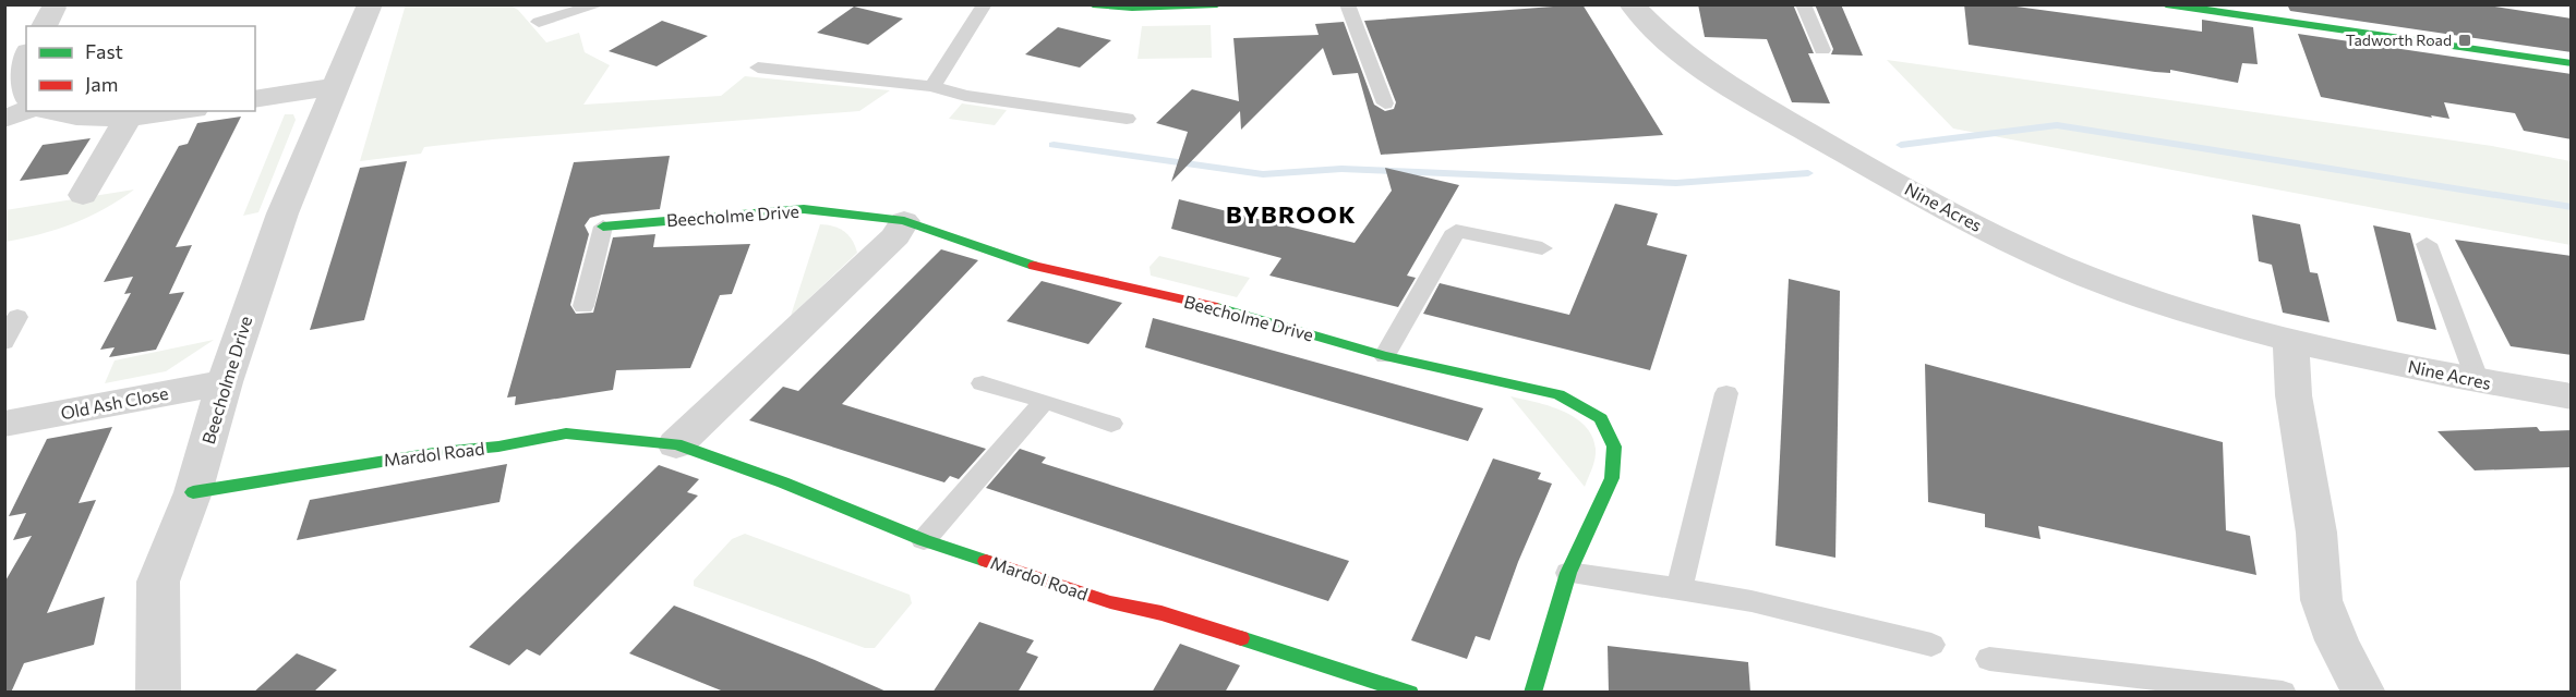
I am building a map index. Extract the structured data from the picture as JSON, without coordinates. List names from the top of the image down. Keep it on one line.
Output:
{"streets":{"street":["Nine Acres","Beecholme Drive","Old Ash Close","Mardol Road"]},"crossings":[["Beecholme Drive","Old Ash Close"],["Beecholme Drive","Mardol Road"]],"districts":["BYBROOK"],"places":{"transit":["Tadworth Road"]},"legend":["Fast","Jam"]}
